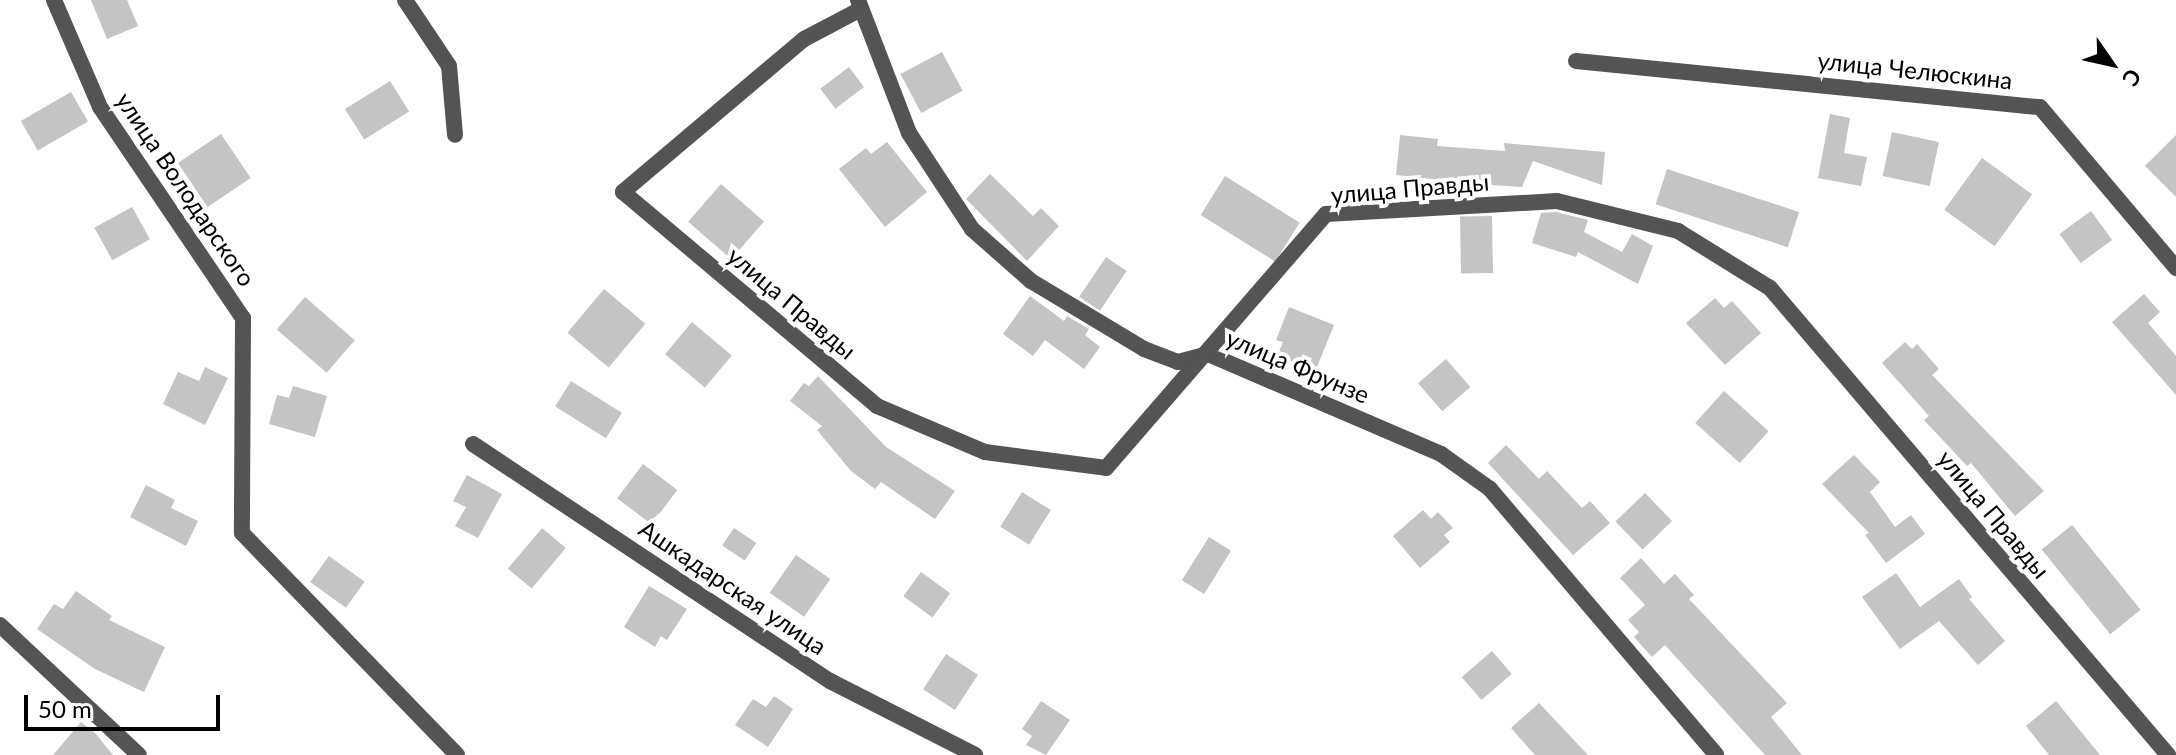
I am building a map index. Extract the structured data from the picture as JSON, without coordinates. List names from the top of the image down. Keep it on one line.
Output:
{"streets":{"street":["улица Челюскина","улица Правды","улица Володарского","улица Фрунзе","Ашкадарская улица"]},"crossings":[["улица Правды","улица Фрунзе"]],"scale_bar":"50 m","north":"bottom right"}
